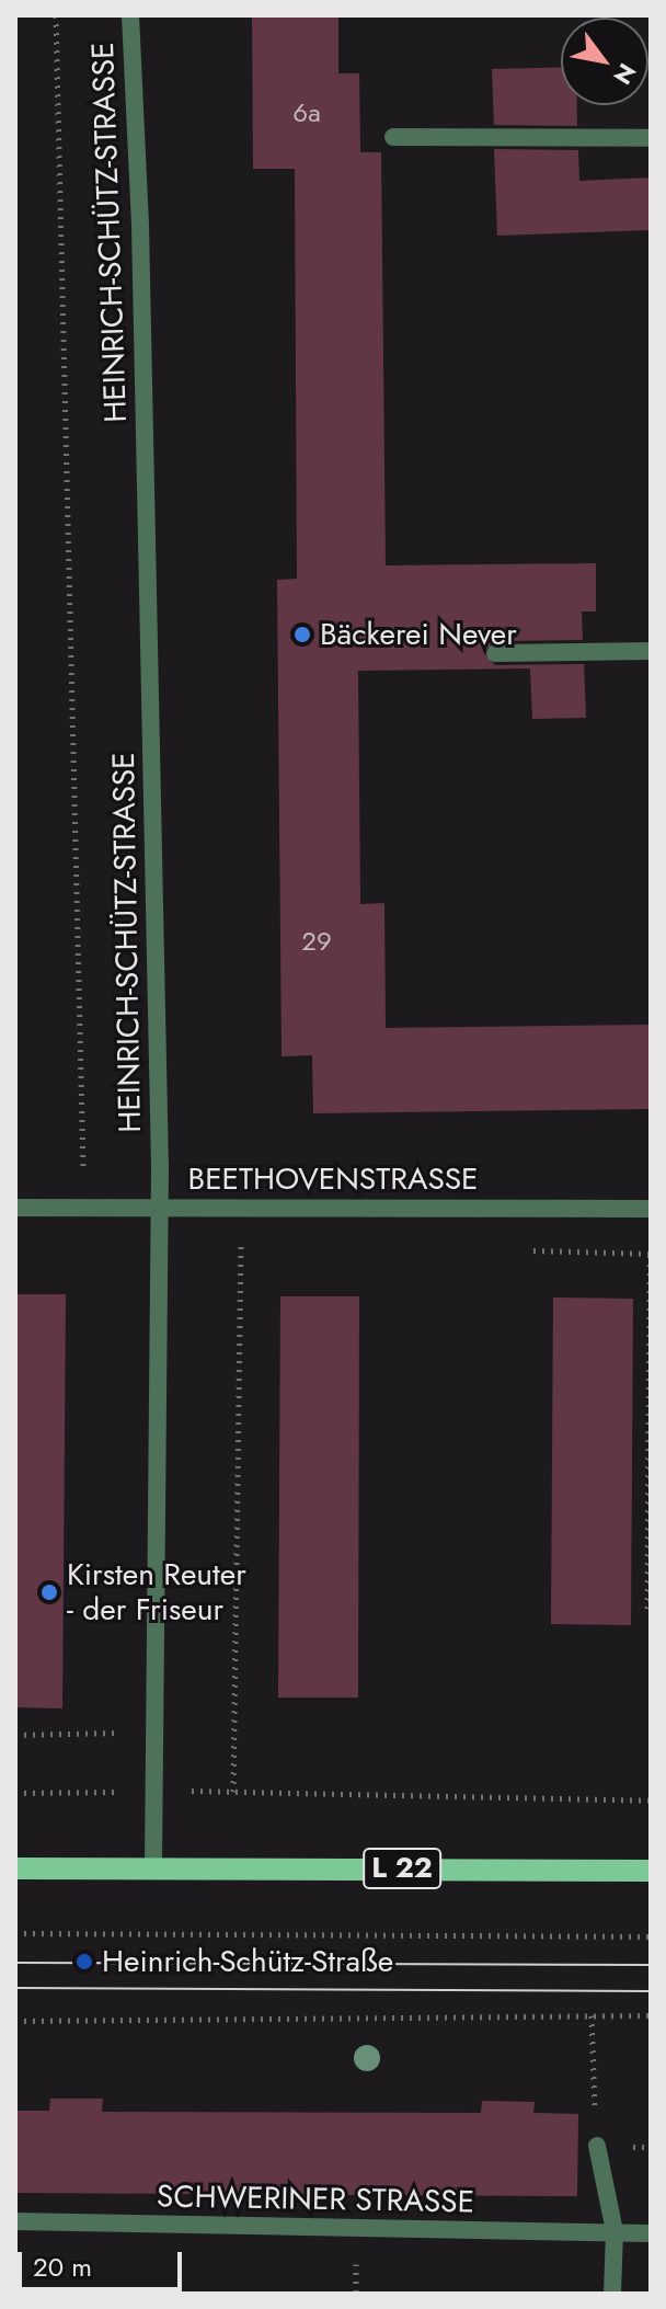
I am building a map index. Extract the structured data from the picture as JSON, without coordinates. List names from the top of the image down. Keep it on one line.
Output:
{"streets":{"main road":["L 22"],"street":["HEINRICH-SCHÜTZ-STRASSE","BEETHOVENSTRASSE","SCHWERINER STRASSE"]},"crossings":[["HEINRICH-SCHÜTZ-STRASSE","BEETHOVENSTRASSE"],["HEINRICH-SCHÜTZ-STRASSE","L 22"]],"places":["Bäckerei Never","Kirsten Reuter - der Friseur","Heinrich-Schütz-Straße"],"house_numbers":["6a","29"],"scale_bar":"20 m","north":"bottom right"}
